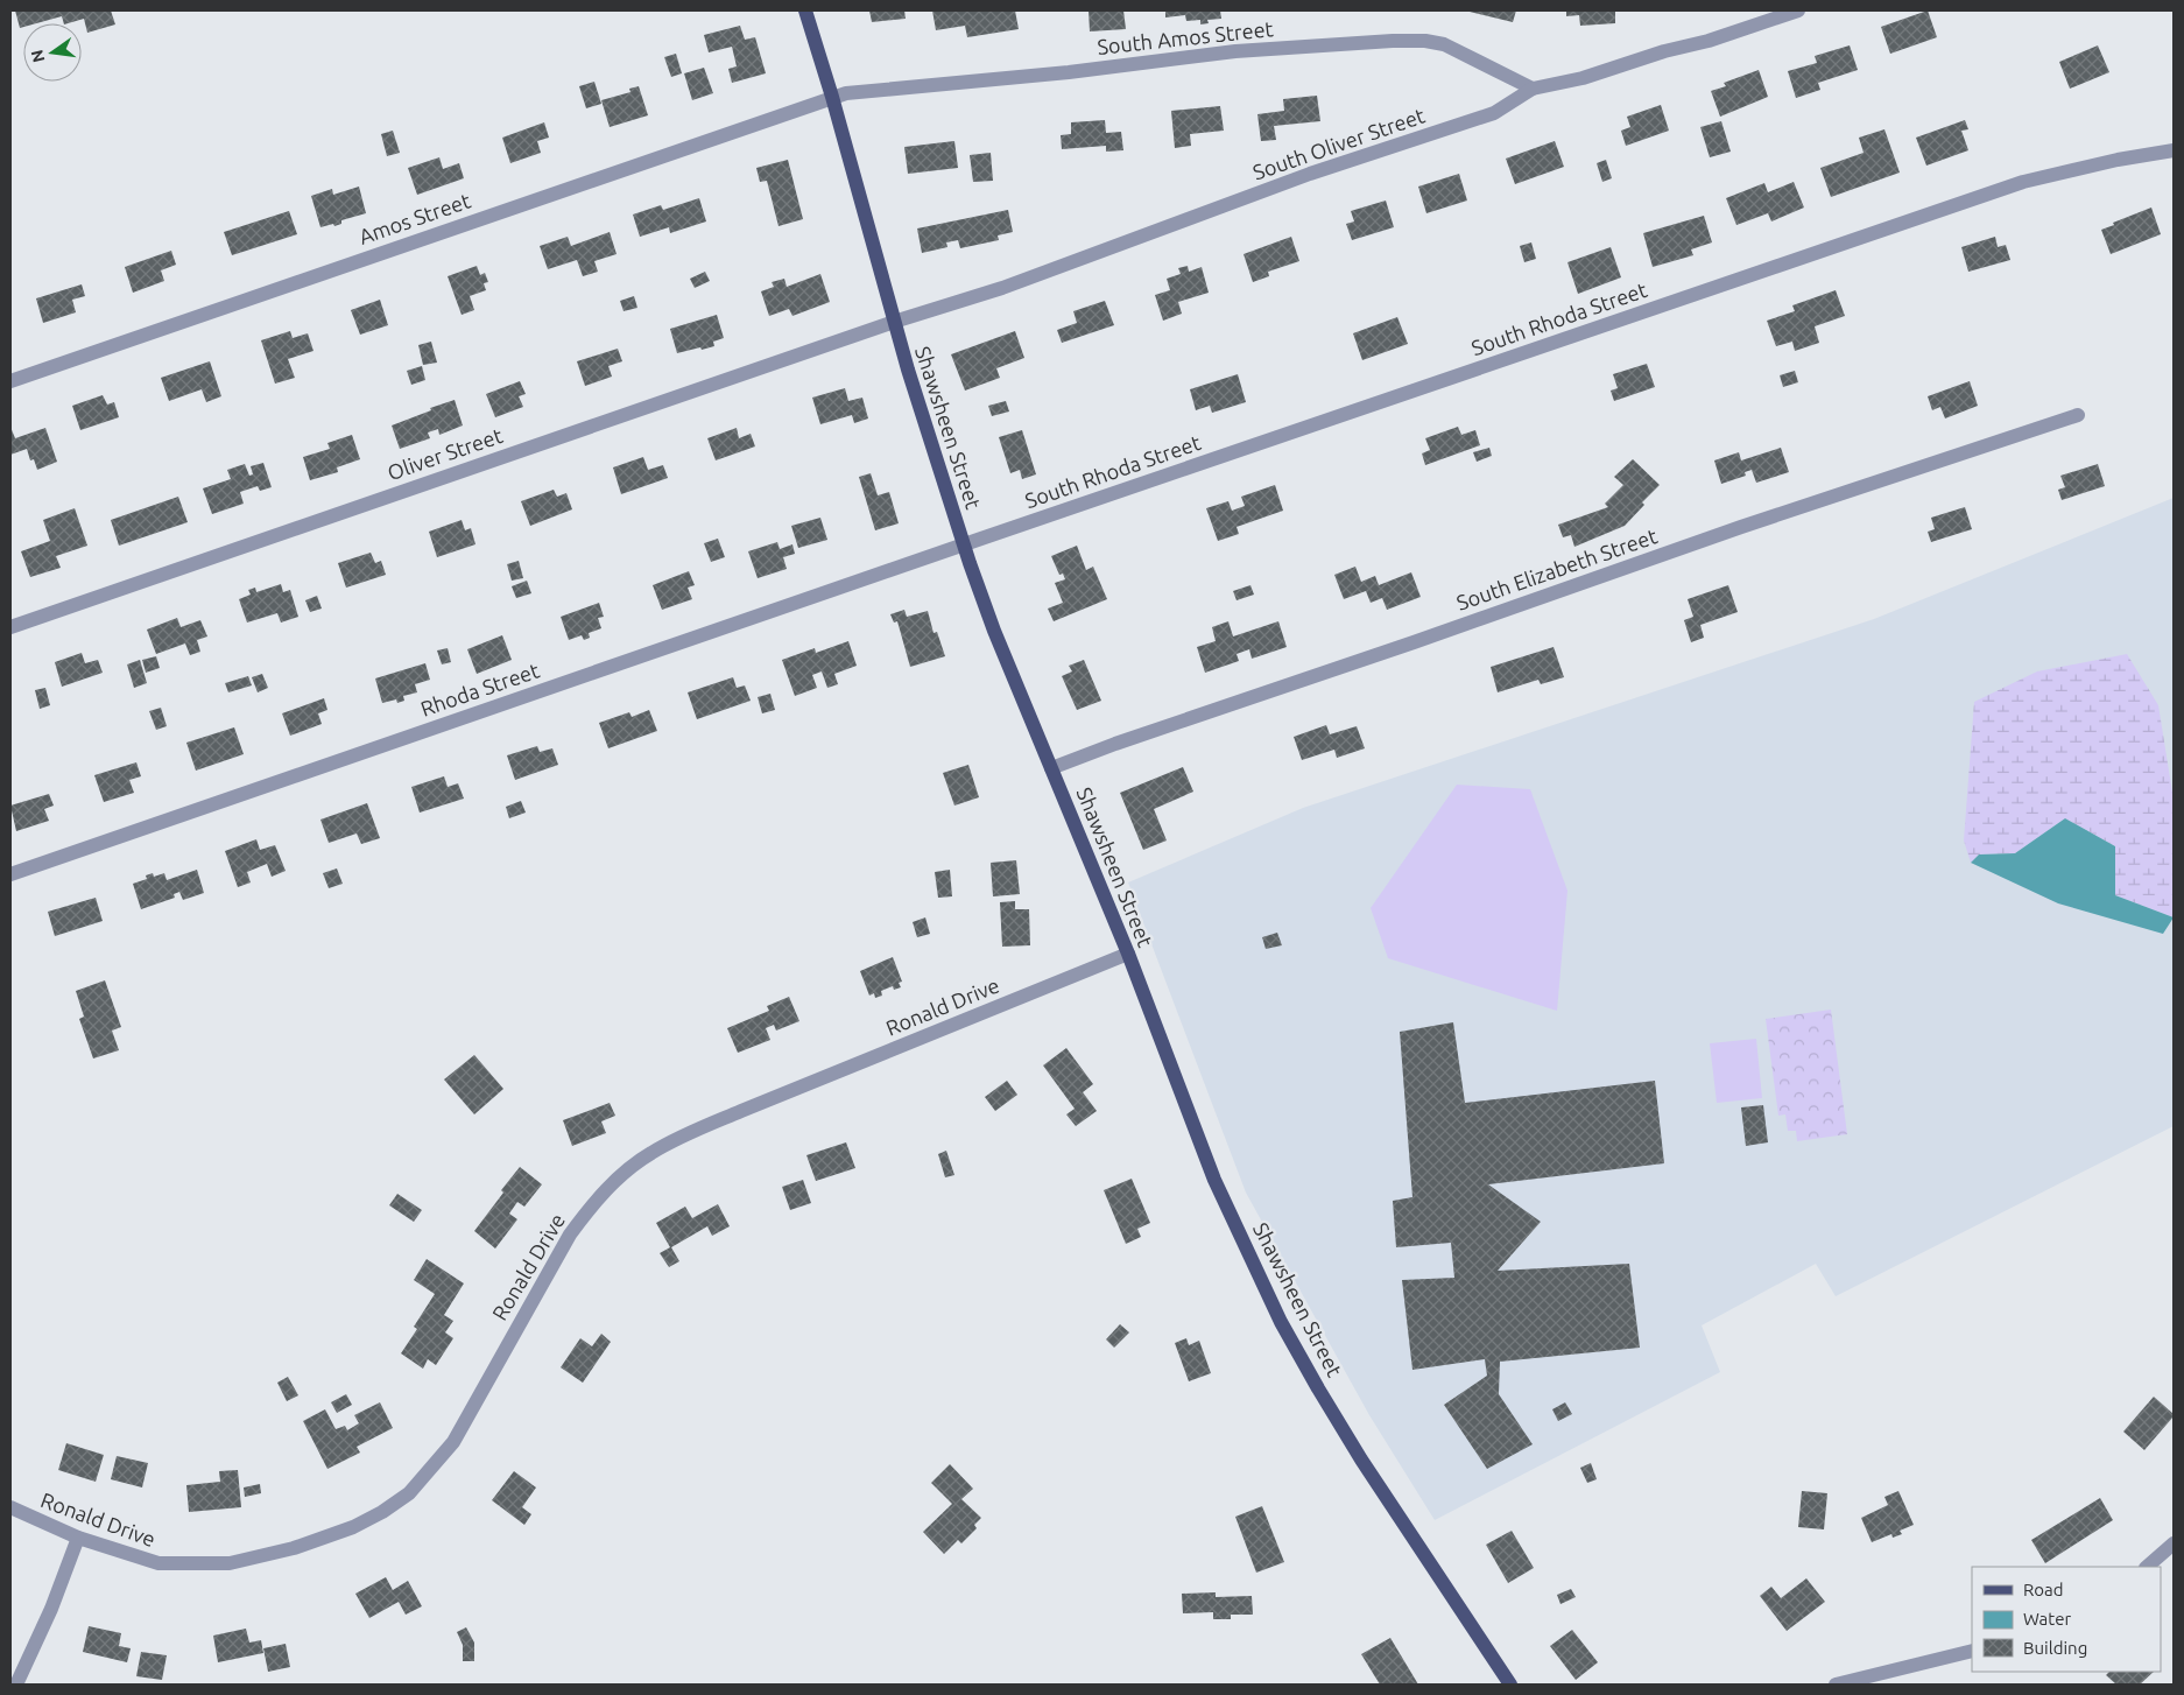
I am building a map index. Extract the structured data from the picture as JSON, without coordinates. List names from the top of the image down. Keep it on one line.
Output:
{"streets":{"main road":["Shawsheen Street"],"street":["South Amos Street","South Oliver Street","Amos Street","South Rhoda Street","Oliver Street","South Elizabeth Street","Rhoda Street","Ronald Drive"]},"crossings":[["South Amos Street","South Oliver Street"],["South Amos Street","Amos Street"],["South Amos Street","Shawsheen Street"],["South Oliver Street","Shawsheen Street"],["South Oliver Street","Oliver Street"],["Amos Street","Shawsheen Street"],["South Rhoda Street","Shawsheen Street"],["South Rhoda Street","Rhoda Street"],["Shawsheen Street","Oliver Street"],["Shawsheen Street","South Elizabeth Street"],["Shawsheen Street","Rhoda Street"],["Shawsheen Street","Ronald Drive"]],"legend":["Road","Water","Building"],"north":"left"}
